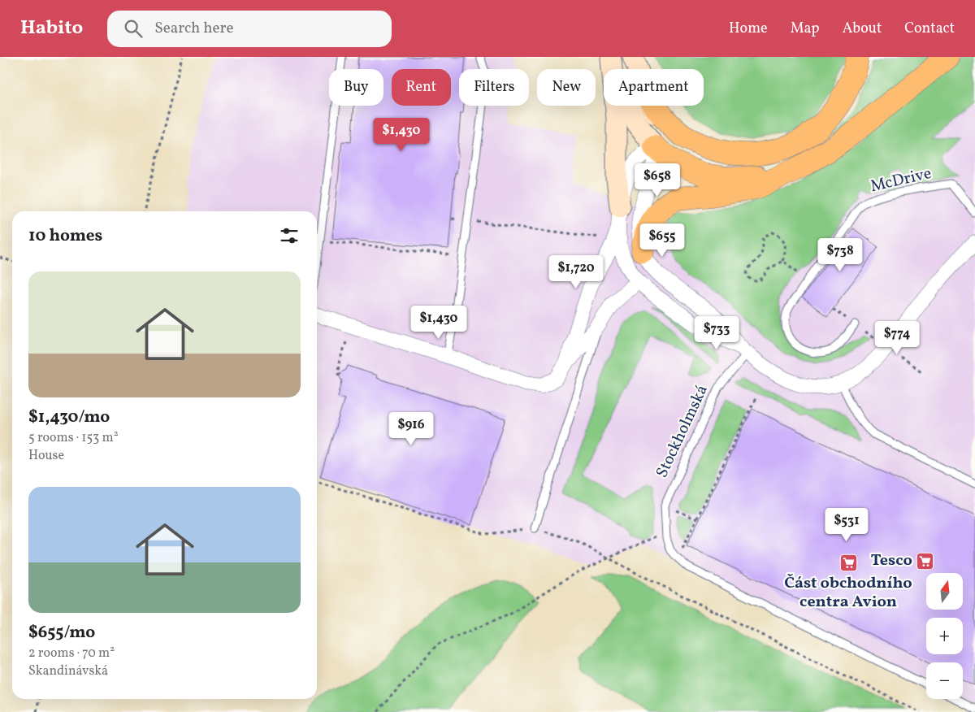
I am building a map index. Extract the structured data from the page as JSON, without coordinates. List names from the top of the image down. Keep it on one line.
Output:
{"streets":{"lane":["McDrive","Stockholmská"]},"places":{"supermarket":["Tesco","Část obchodního centra Avion"]},"north":"top","page":{"header":"Habito","search":"Search here","nav":["Home","Map","About","Contact"],"chip":["Buy","Rent","Filters","New","Apartment"],"price":["$1,430","$658","$655","$738","$1,720","$1,430","$733","$774","$916","$531"],"heading":"10 homes","list":[{"name":"$1,430/mo","note":"5 rooms · 153 m² · House"},{"name":"$655/mo","note":"2 rooms · 70 m² · Skandinávská"}],"map_buttons":["+","−"]}}
